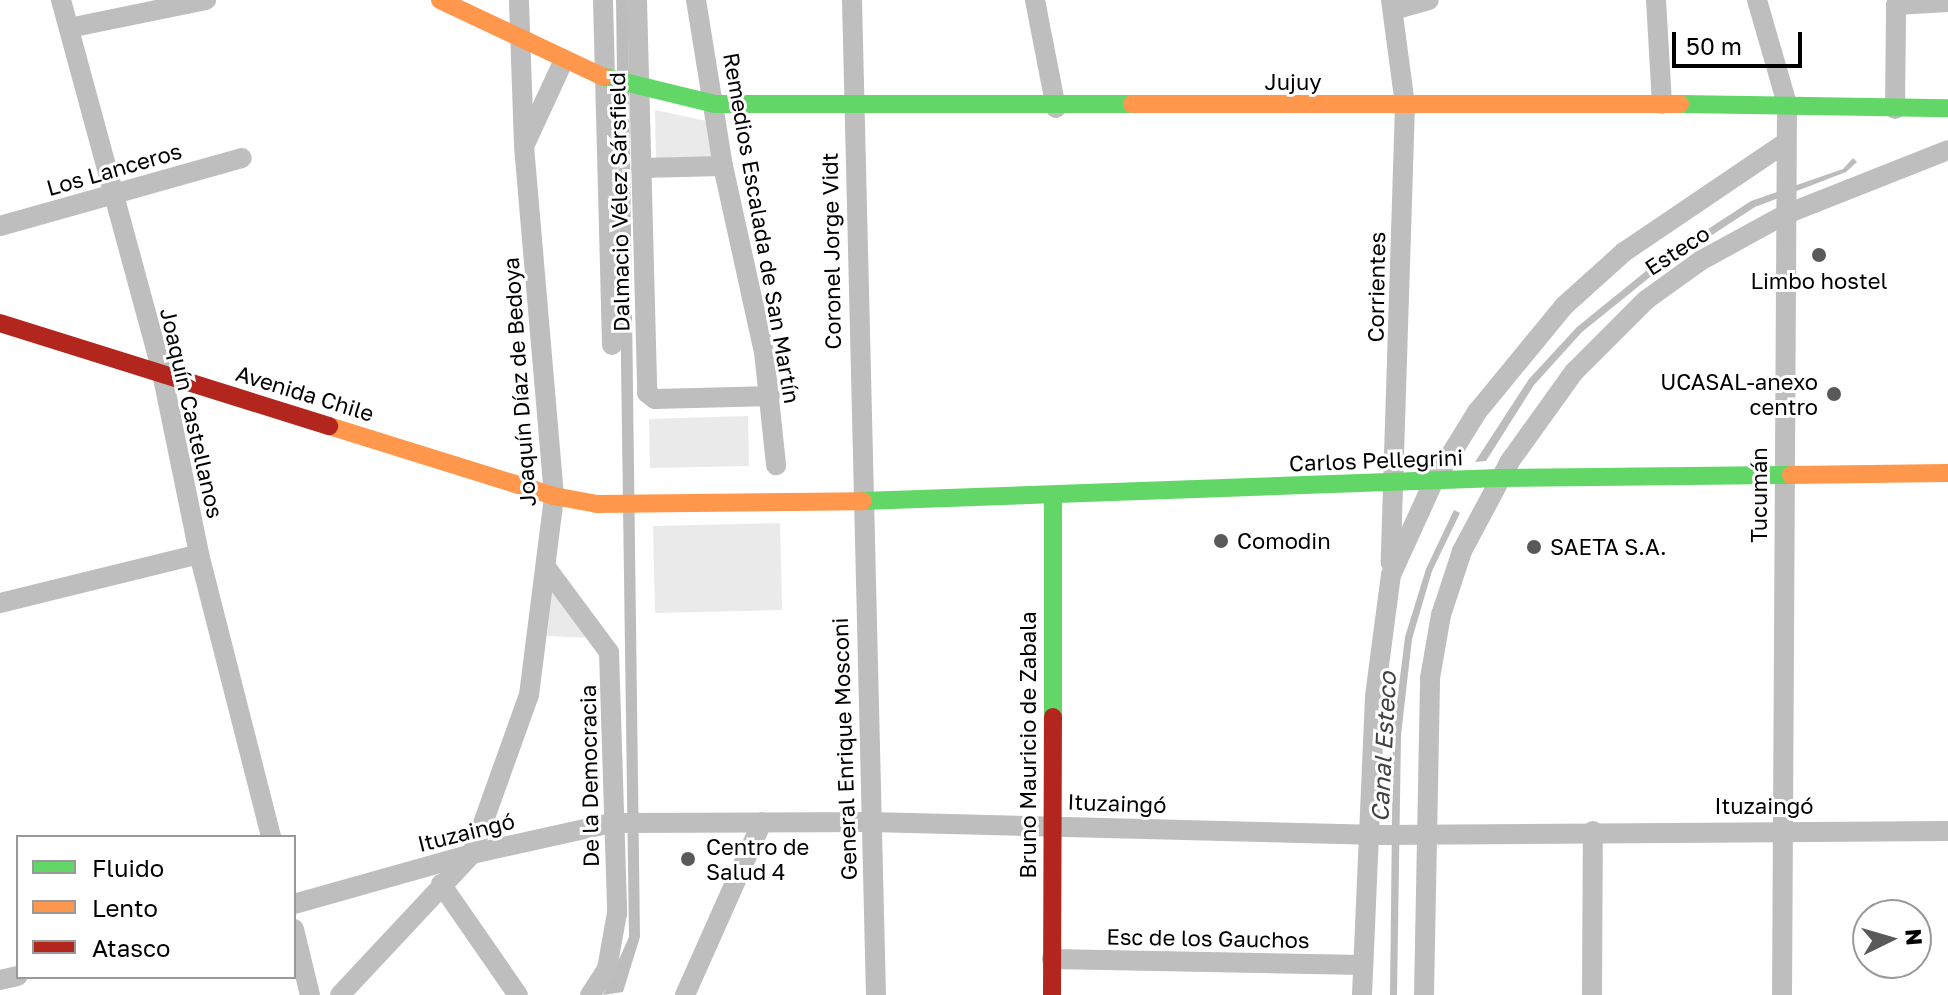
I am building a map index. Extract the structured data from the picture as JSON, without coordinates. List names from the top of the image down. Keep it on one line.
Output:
{"streets":{"main road":["Jujuy","Avenida Chile","Carlos Pellegrini","Bruno Mauricio de Zabala"],"street":["Los Lanceros","Dalmacio Vélez Sársfield","Remedios Escalada de San Martín","Esteco","Coronel Jorge Vidt","Corrientes","Joaquín Díaz de Bedoya","Joaquín Castellanos","Tucumán","General Enrique Mosconi","De la Democracia","Ituzaingó","Esc de los Gauchos"]},"crossings":[["Jujuy","Dalmacio Vélez Sársfield"],["Jujuy","Remedios Escalada de San Martín"],["Jujuy","Coronel Jorge Vidt"],["Jujuy","Corrientes"],["Jujuy","Joaquín Díaz de Bedoya"],["Jujuy","Tucumán"],["Los Lanceros","Joaquín Castellanos"],["Dalmacio Vélez Sársfield","Remedios Escalada de San Martín"],["Esteco","Corrientes"],["Esteco","Carlos Pellegrini"],["Esteco","Tucumán"],["Coronel Jorge Vidt","Carlos Pellegrini"],["Coronel Jorge Vidt","General Enrique Mosconi"],["Corrientes","Carlos Pellegrini"],["Corrientes","Ituzaingó"],["Corrientes","Esc de los Gauchos"],["Joaquín Díaz de Bedoya","Avenida Chile"],["Joaquín Díaz de Bedoya","De la Democracia"],["Joaquín Díaz de Bedoya","Ituzaingó"],["Avenida Chile","Joaquín Castellanos"],["Avenida Chile","Carlos Pellegrini"],["Carlos Pellegrini","Tucumán"],["Carlos Pellegrini","Bruno Mauricio de Zabala"],["Carlos Pellegrini","General Enrique Mosconi"],["Tucumán","Ituzaingó"],["Bruno Mauricio de Zabala","Ituzaingó"],["Bruno Mauricio de Zabala","Esc de los Gauchos"],["General Enrique Mosconi","Ituzaingó"],["De la Democracia","Ituzaingó"]],"water":["Canal Esteco"],"places":["Limbo hostel","UCASAL-anexo centro","Comodin","SAETA S.A.","Centro de Salud 4"],"legend":["Fluido","Lento","Atasco"],"scale_bar":"50 m","north":"right"}
